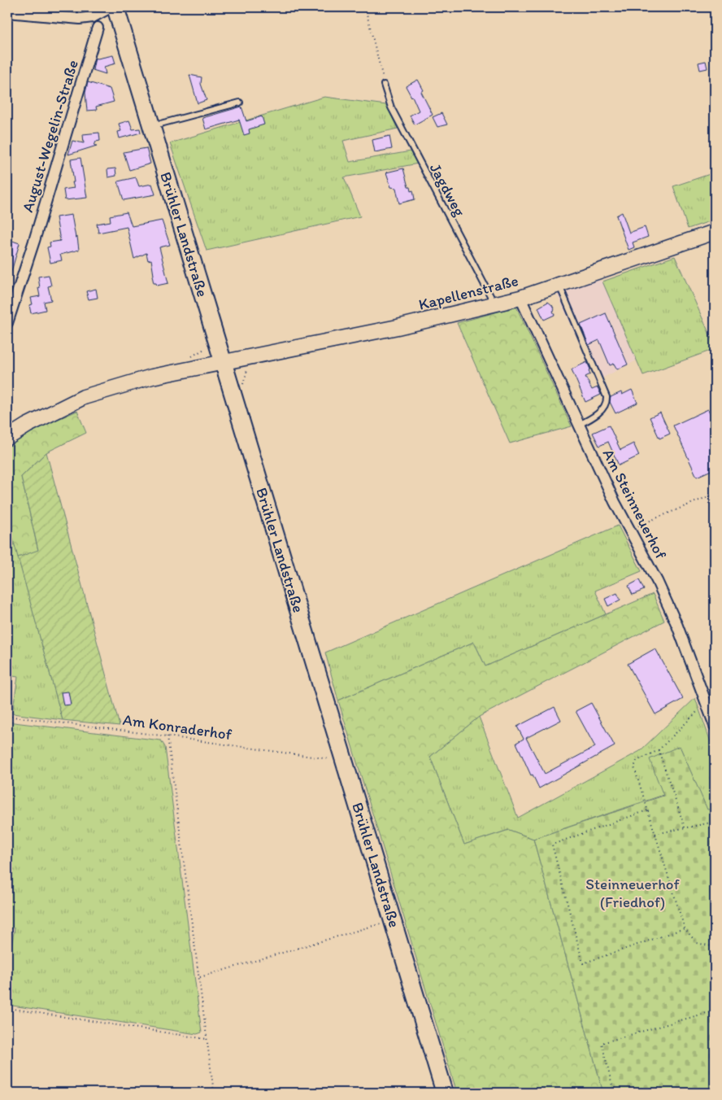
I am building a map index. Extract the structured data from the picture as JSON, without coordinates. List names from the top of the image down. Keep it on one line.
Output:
{"streets":{"main road":["Brühler Landstraße","Kapellenstraße"],"street":["August-Wegelin-Straße","Am Steinneuerhof"],"lane":["Jagdweg"],"path":["Am Konraderhof"]},"crossings":[["Jagdweg","Kapellenstraße"],["Brühler Landstraße","Kapellenstraße"],["Brühler Landstraße","Am Konraderhof"],["Kapellenstraße","Am Steinneuerhof"]],"parks":["Steinneuerhof (Friedhof)"]}
